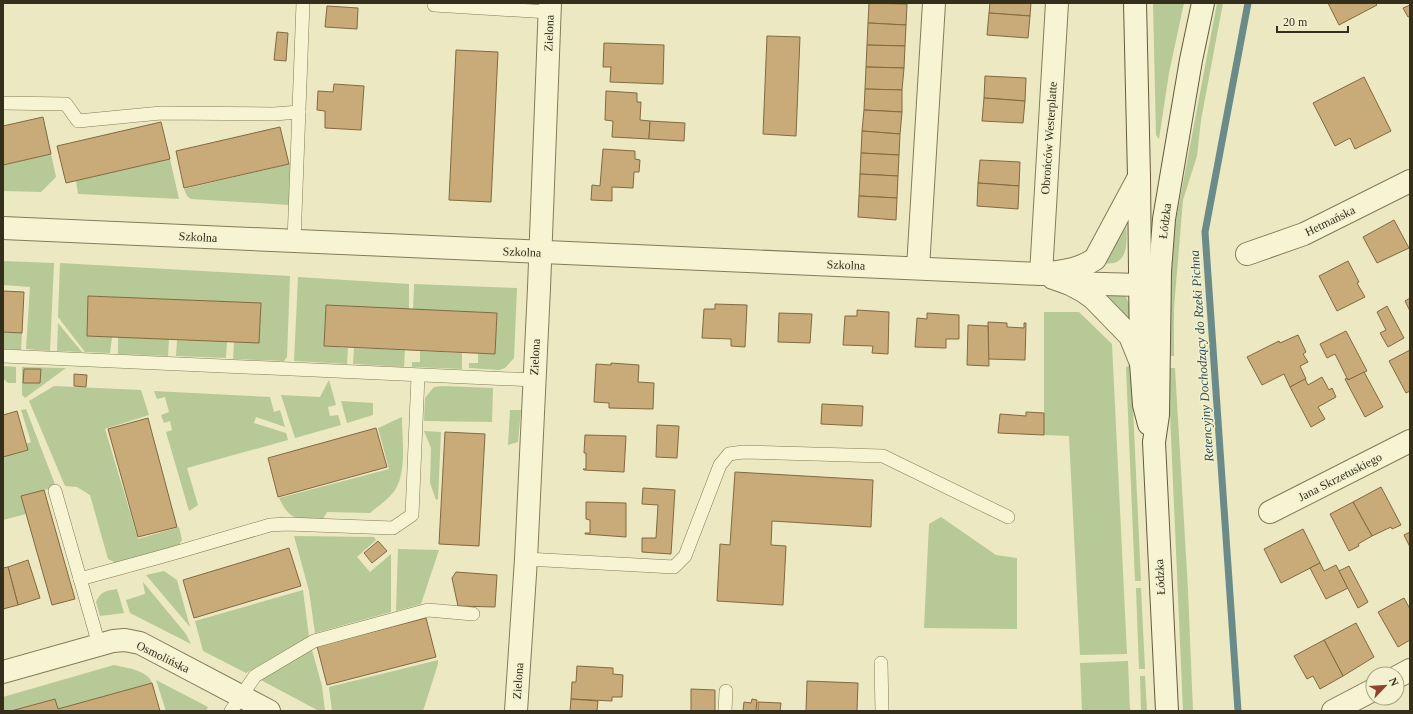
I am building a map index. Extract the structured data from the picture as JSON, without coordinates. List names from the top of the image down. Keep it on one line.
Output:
{"streets":{"street":["Zielona","Obrońców Westerplatte","Łódzka","Hetmańska","Szkolna","Jana Skrzetuskiego","Osmolińska"]},"crossings":[["Zielona","Szkolna"],["Obrońców Westerplatte","Szkolna"],["Łódzka","Szkolna"]],"water":["Retencyjny Dochodzący do Rzeki Pichna"],"scale_bar":"20 m","north":"top right"}
